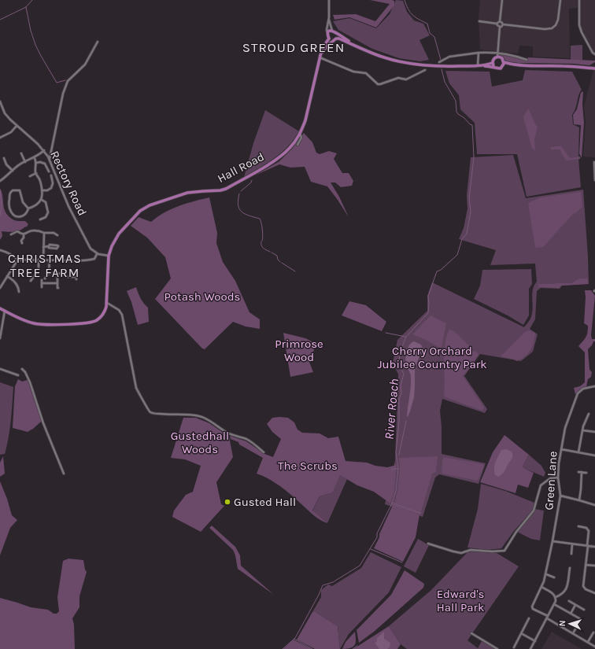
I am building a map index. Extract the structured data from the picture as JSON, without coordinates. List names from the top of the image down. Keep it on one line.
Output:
{"streets":{"main road":["Hall Road"],"street":["Rectory Road","Green Lane"]},"districts":["STROUD GREEN","CHRISTMAS TREE FARM"],"water":["River Roach"],"parks":["Potash Woods","Primrose Wood","Cherry Orchard Jubilee Country Park","Gustedhall Woods","The Scrubs","Edward's Hall Park"],"places":["Gusted Hall"],"north":"left"}
